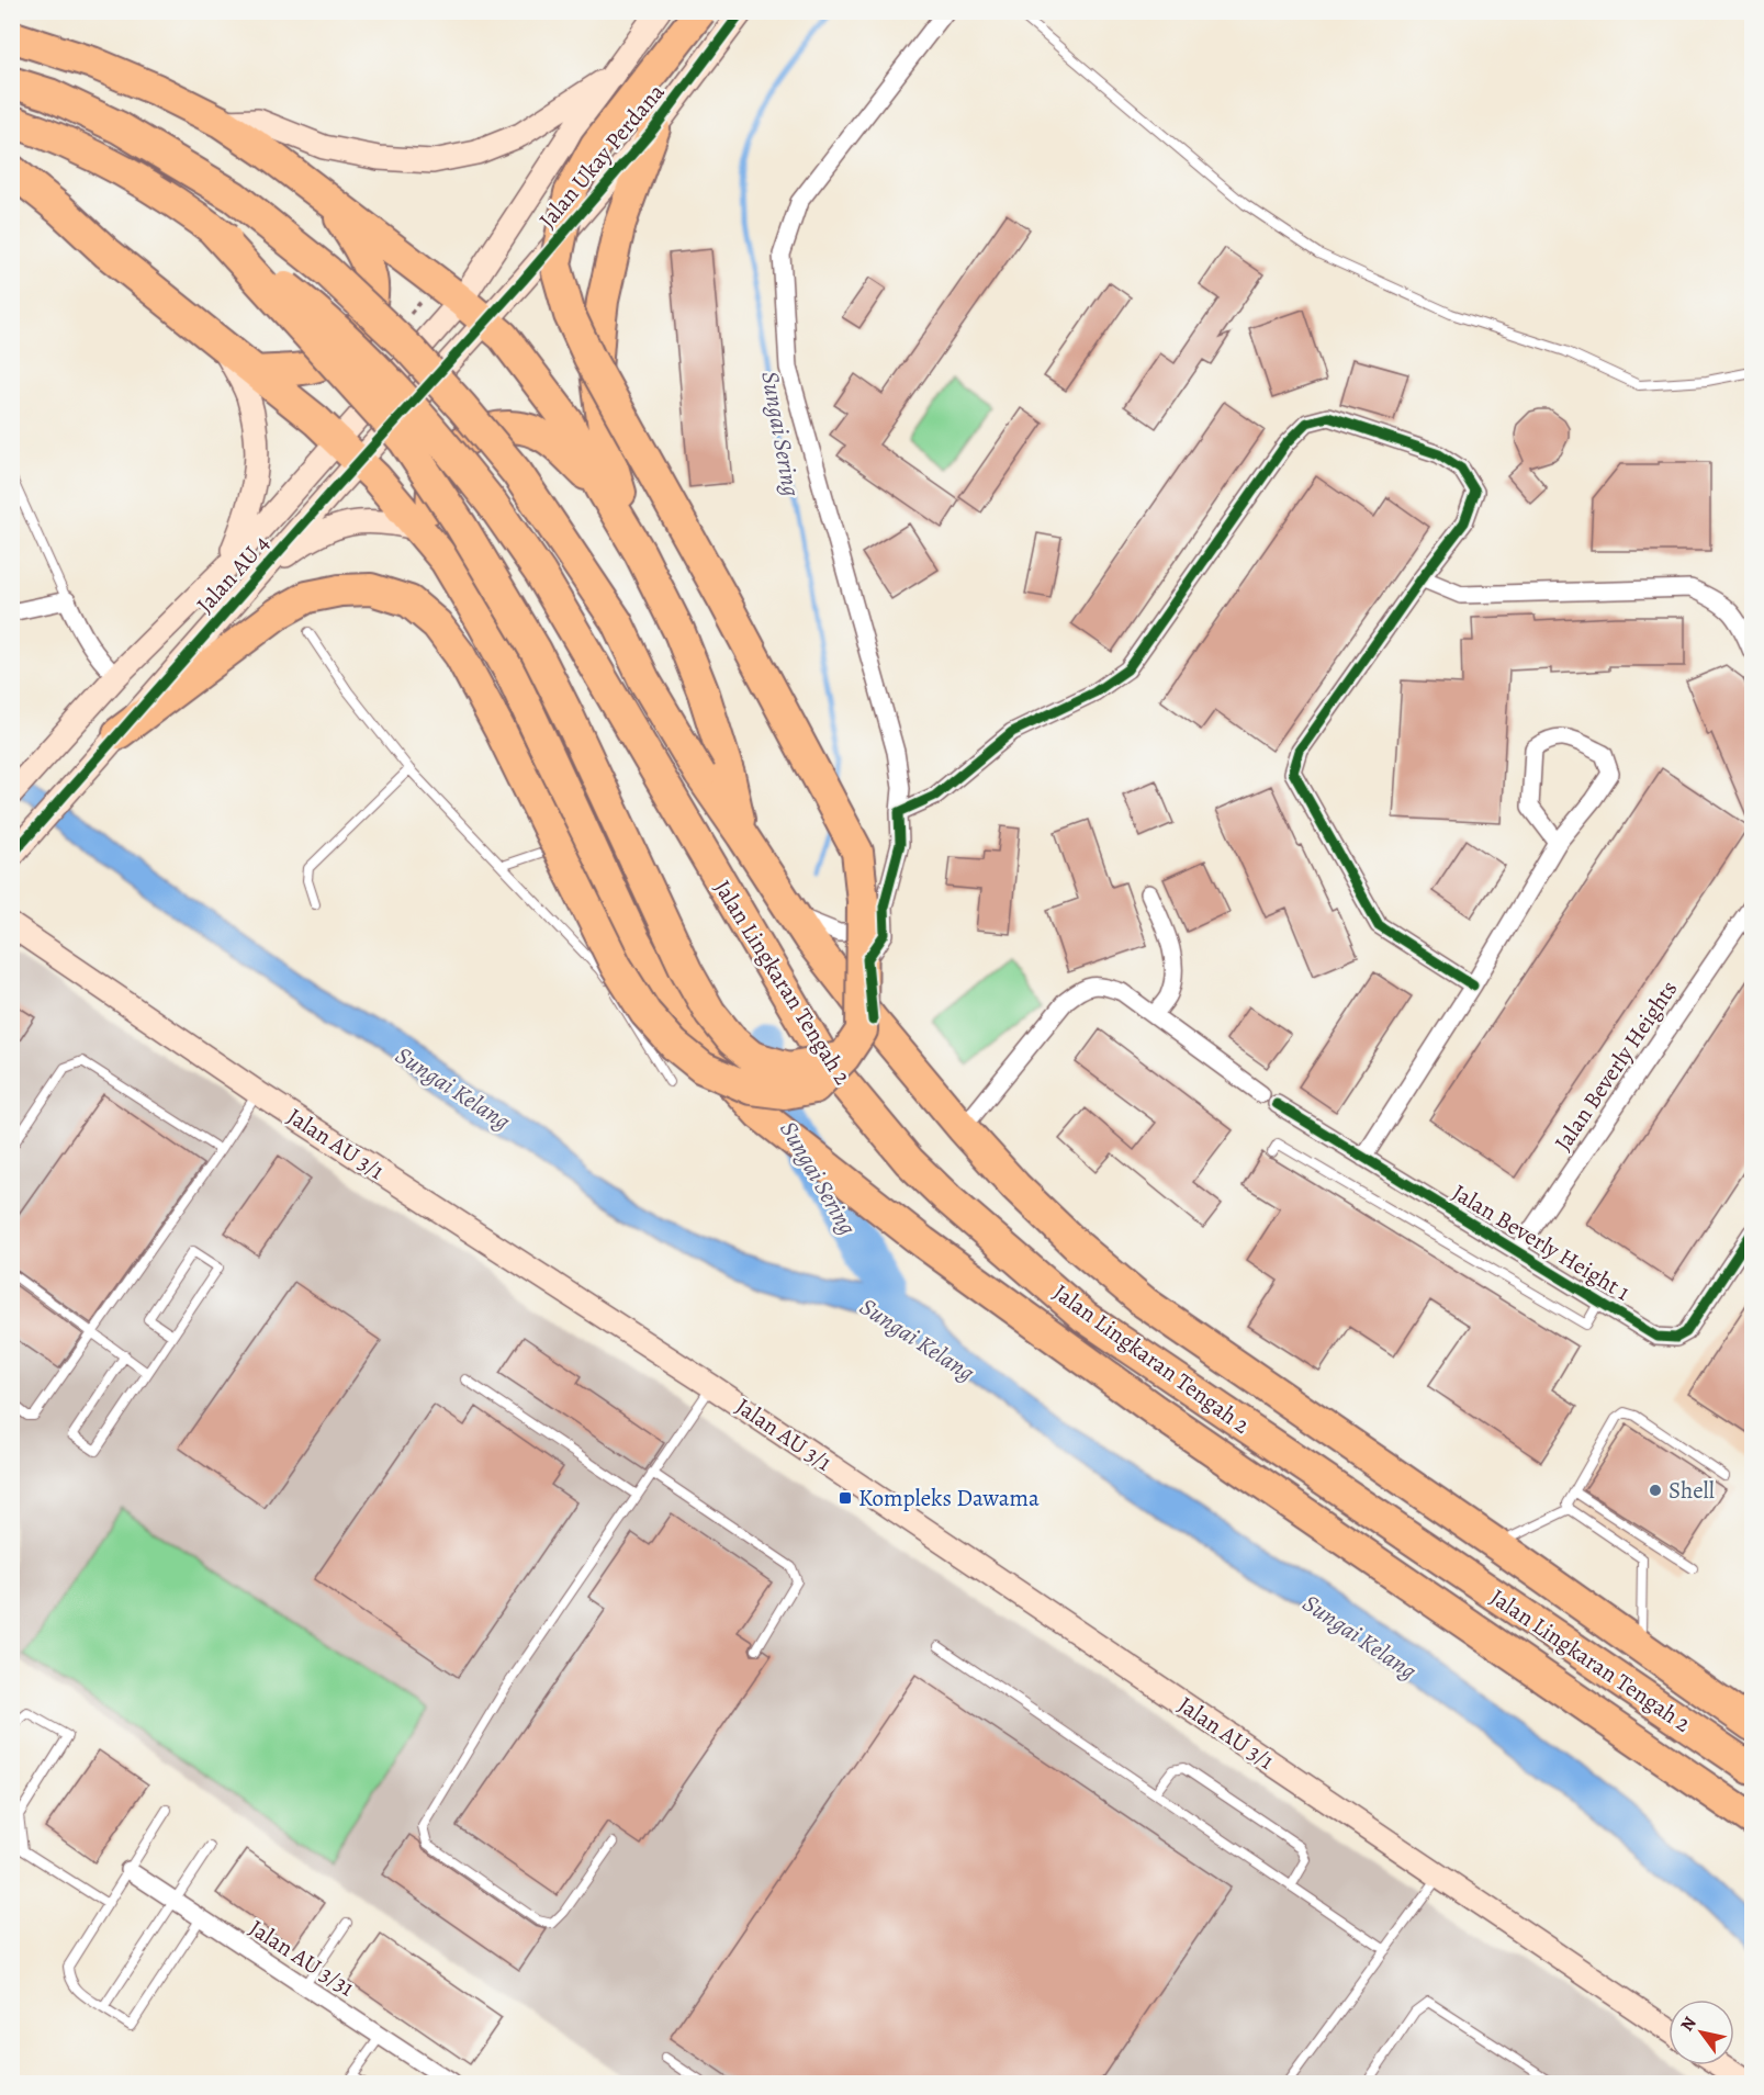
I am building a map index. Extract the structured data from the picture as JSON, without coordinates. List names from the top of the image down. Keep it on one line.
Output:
{"streets":{"highway":["Jalan Lingkaran Tengah 2"],"street":["Jalan Ukay Perdana","Jalan AU 4","Jalan Beverly Heights","Jalan AU 3/1","Jalan Beverly Height 1","Jalan AU 3/31"]},"crossings":[["Jalan Ukay Perdana","Jalan AU 4"],["Jalan Beverly Heights","Jalan Beverly Height 1"]],"water":["Sungai Sering","Sungai Kelang"],"places":{"other":["Shell"],"transit":["Kompleks Dawama"]},"north":"top left"}
